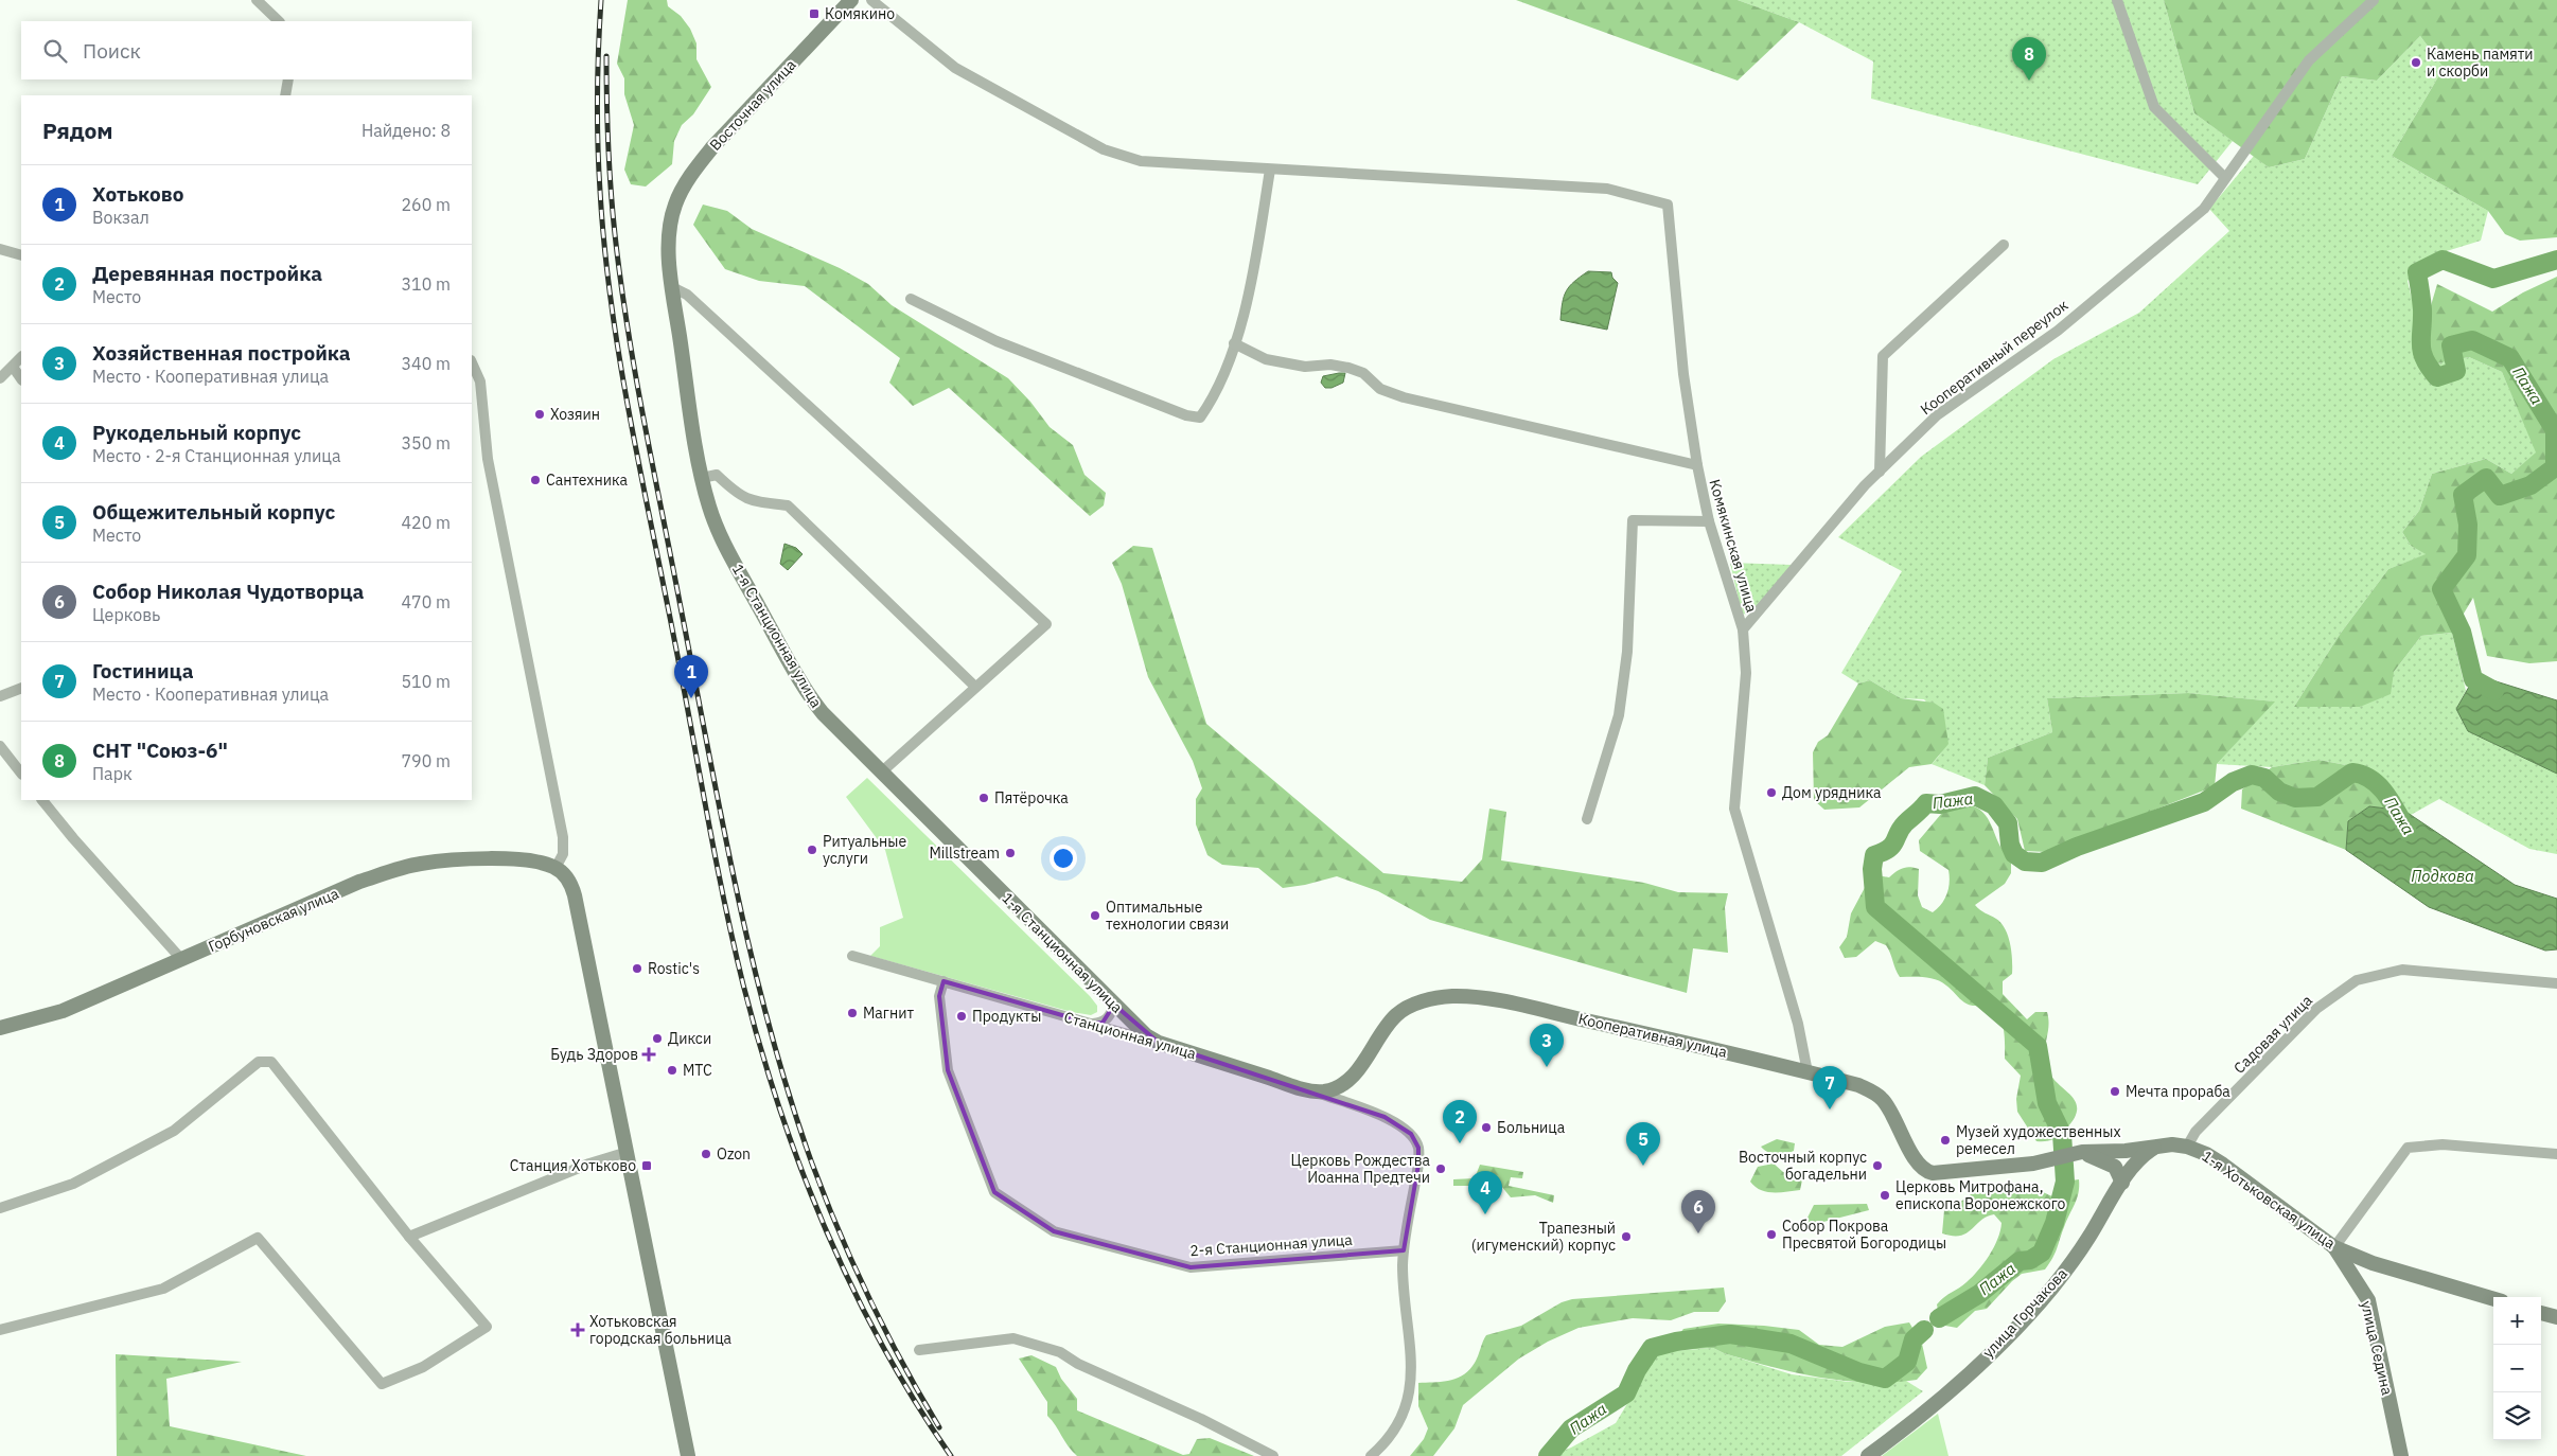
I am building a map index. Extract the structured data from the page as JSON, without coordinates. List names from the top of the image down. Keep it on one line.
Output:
{"streets":{"main road":["Восточная улица","1-я Станционная улица","Горбуновская улица","Станционная улица","Кооперативная улица","1-я Хотьковская улица","улица Горчакова","улица Седина"],"street":["Кооперативный переулок","Комякинская улица","Садовая улица","2-я Станционная улица"]},"crossings":[["Восточная улица","1-я Станционная улица"],["Кооперативный переулок","Комякинская улица"],["1-я Станционная улица","Станционная улица"],["Садовая улица","1-я Хотьковская улица"],["Станционная улица","Кооперативная улица"],["Станционная улица","2-я Станционная улица"],["Кооперативная улица","1-я Хотьковская улица"],["Кооперативная улица","улица Горчакова"],["1-я Хотьковская улица","улица Горчакова"],["1-я Хотьковская улица","улица Седина"]],"water":["Пажа","Подкова"],"places":{"transit":["Комякино","Станция Хотьково"],"other":["Камень памяти и скорби","Хозяин","Сантехника","Дом урядника","Пятёрочка","Ритуальные услуги","Millstream","Оптимальные технологии связи","Rostic's","Магнит","Продукты","Дикси","МТС","Мечта прораба","Больница","Музей художественных ремесел","Ozon","Восточный корпус богадельни","Церковь Рождества Иоанна Предтечи","Церковь Митрофана, епископа Воронежского","Собор Покрова Пресвятой Богородицы","Трапезный (игуменский) корпус"],"health":["Будь Здоров","Хотьковская городская больница"]},"page":{"search":"Поиск","pins":["8","1","3","7","2","5","4","6"],"heading":["Рядом","Найдено: 8"],"list":[{"mark":"1","name":"Хотьково","note":"Вокзал","value":"260 m"},{"mark":"2","name":"Деревянная постройка","note":"Место","value":"310 m"},{"mark":"3","name":"Хозяйственная постройка","note":"Место · Кооперативная улица","value":"340 m"},{"mark":"4","name":"Рукодельный корпус","note":"Место · 2-я Станционная улица","value":"350 m"},{"mark":"5","name":"Общежительный корпус","note":"Место","value":"420 m"},{"mark":"6","name":"Собор Николая Чудотворца","note":"Церковь","value":"470 m"},{"mark":"7","name":"Гостиница","note":"Место · Кооперативная улица","value":"510 m"},{"mark":"8","name":"СНТ \"Союз-6\"","note":"Парк","value":"790 m"}],"map_buttons":["+","−"]}}
